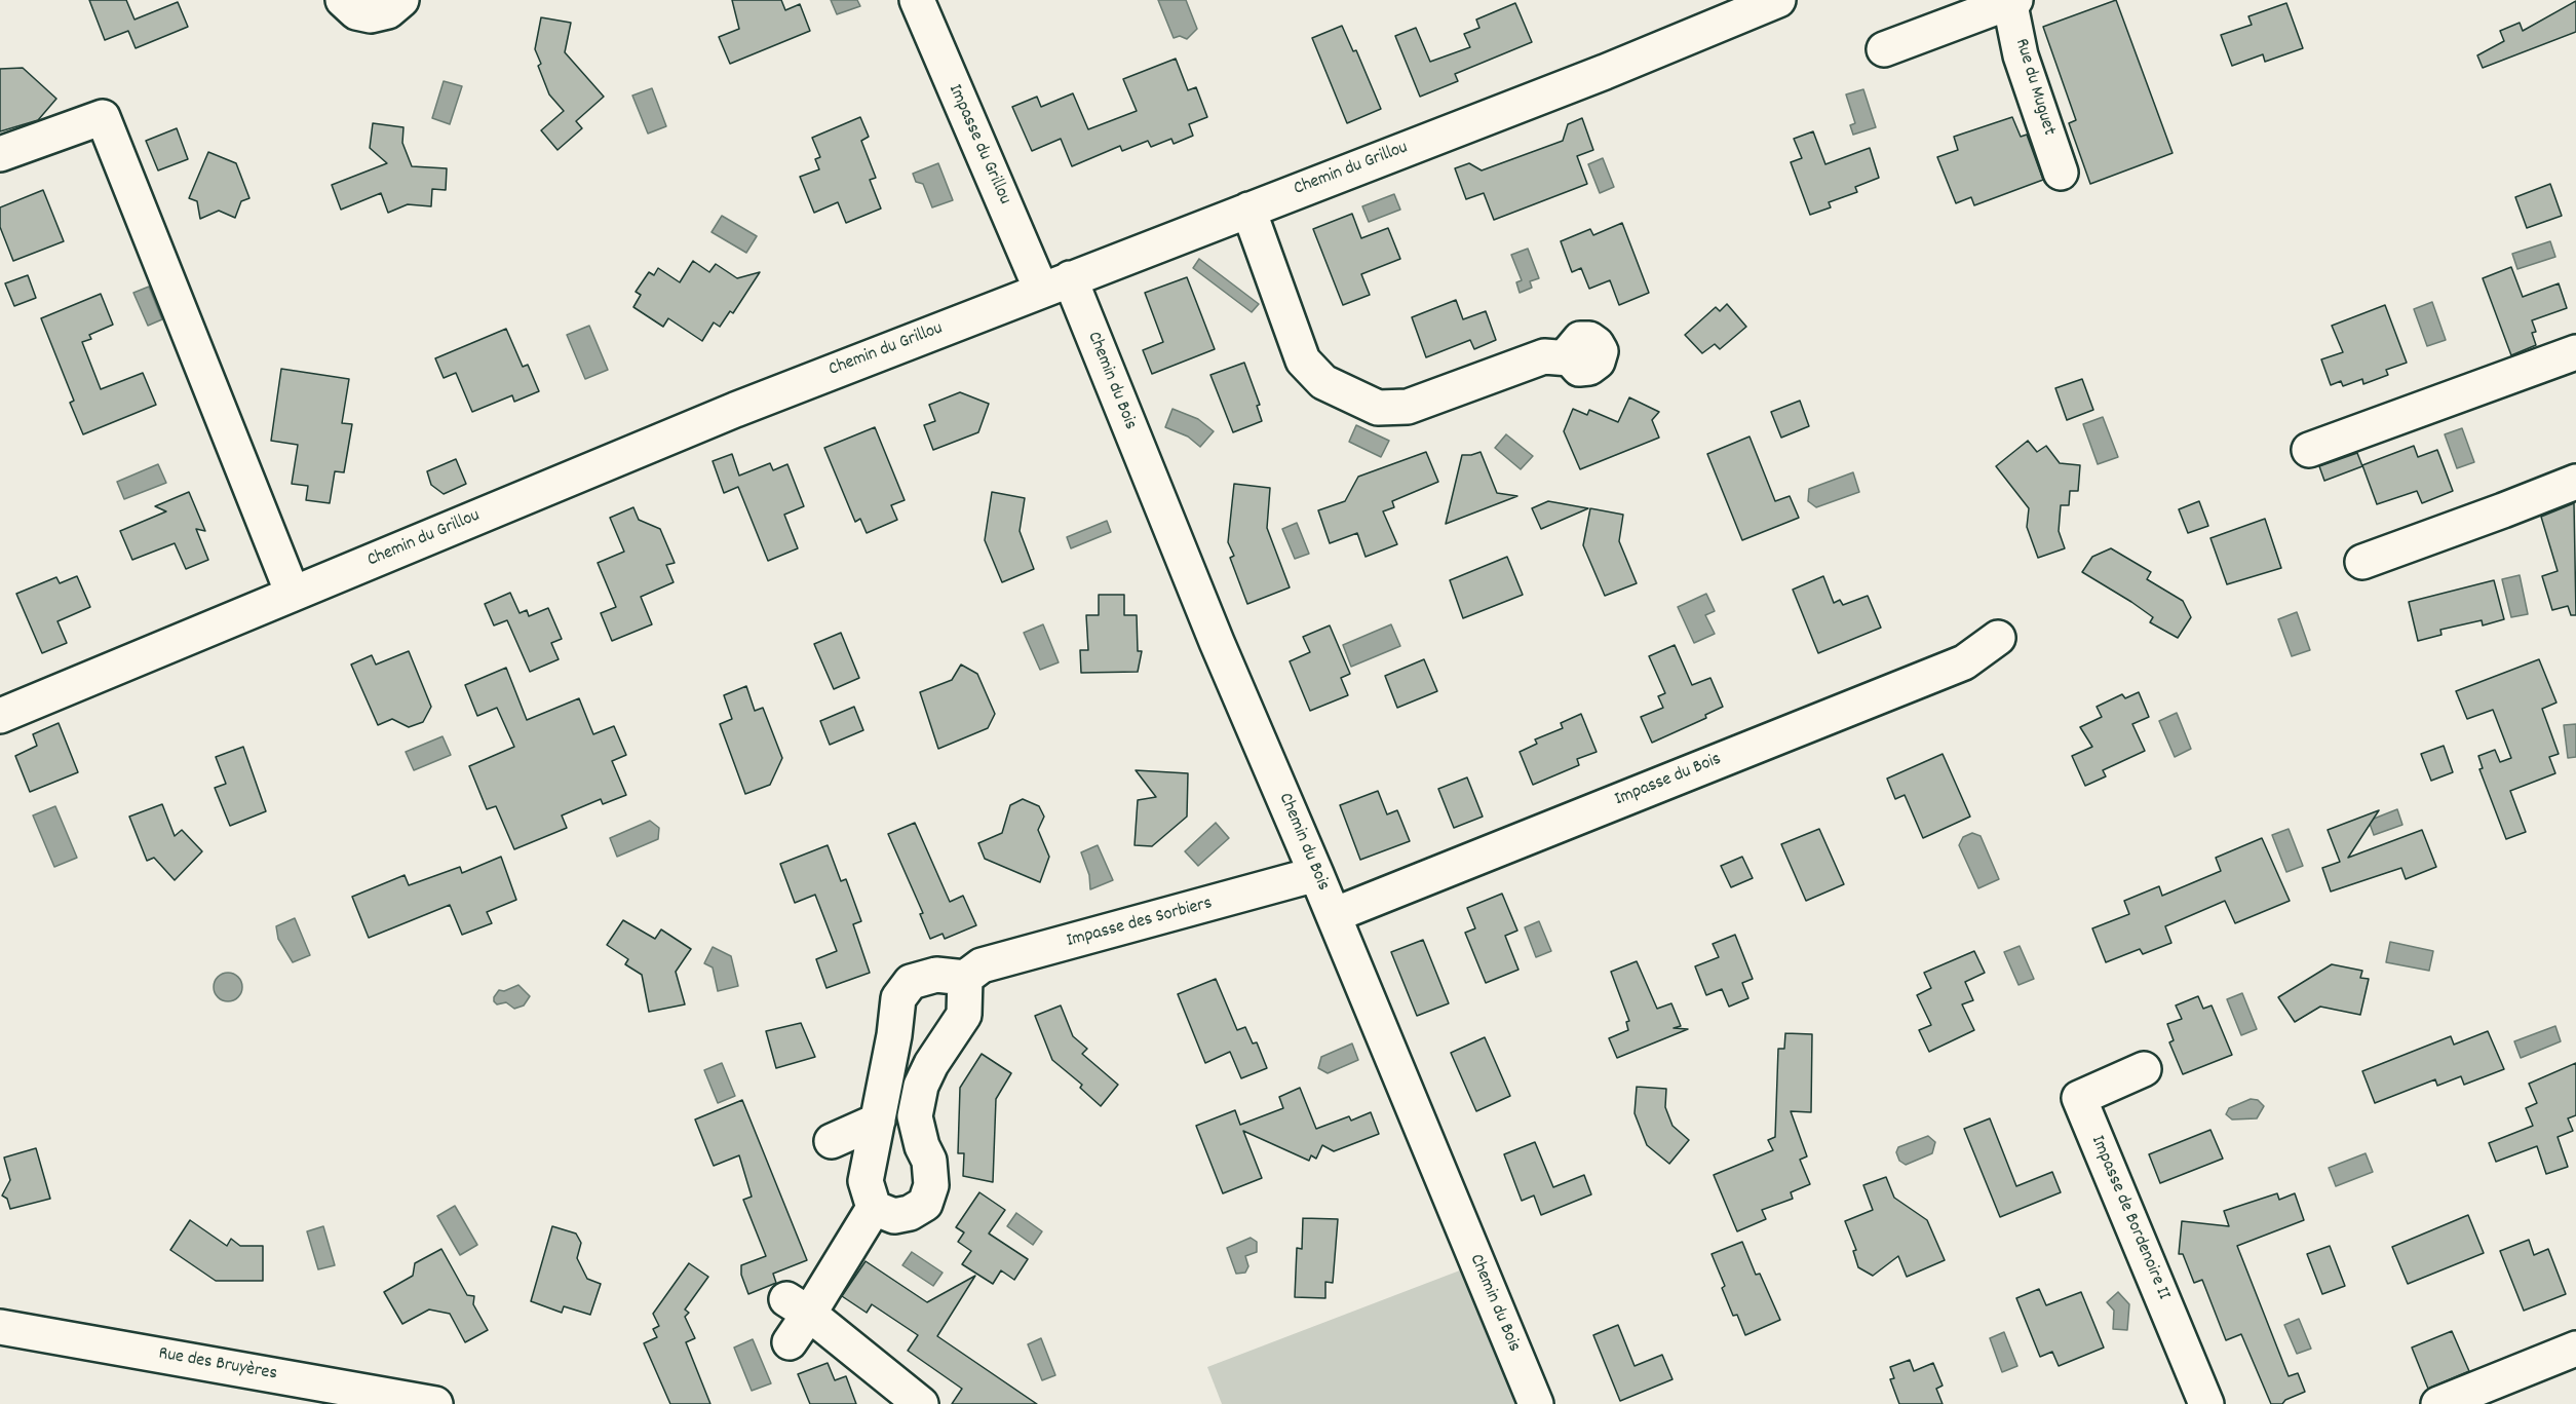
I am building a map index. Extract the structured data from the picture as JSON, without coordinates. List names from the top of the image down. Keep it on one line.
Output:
{"streets":{"street":["Rue du Muguet","Impasse du Grillou","Chemin du Grillou","Chemin du Bois","Impasse du Bois","Impasse des Sorbiers","Impasse de Bordenoire II","Rue des Bruyères"]},"crossings":[["Impasse du Grillou","Chemin du Grillou"],["Impasse du Grillou","Chemin du Bois"],["Chemin du Grillou","Chemin du Bois"],["Chemin du Bois","Impasse du Bois"],["Chemin du Bois","Impasse des Sorbiers"]]}
